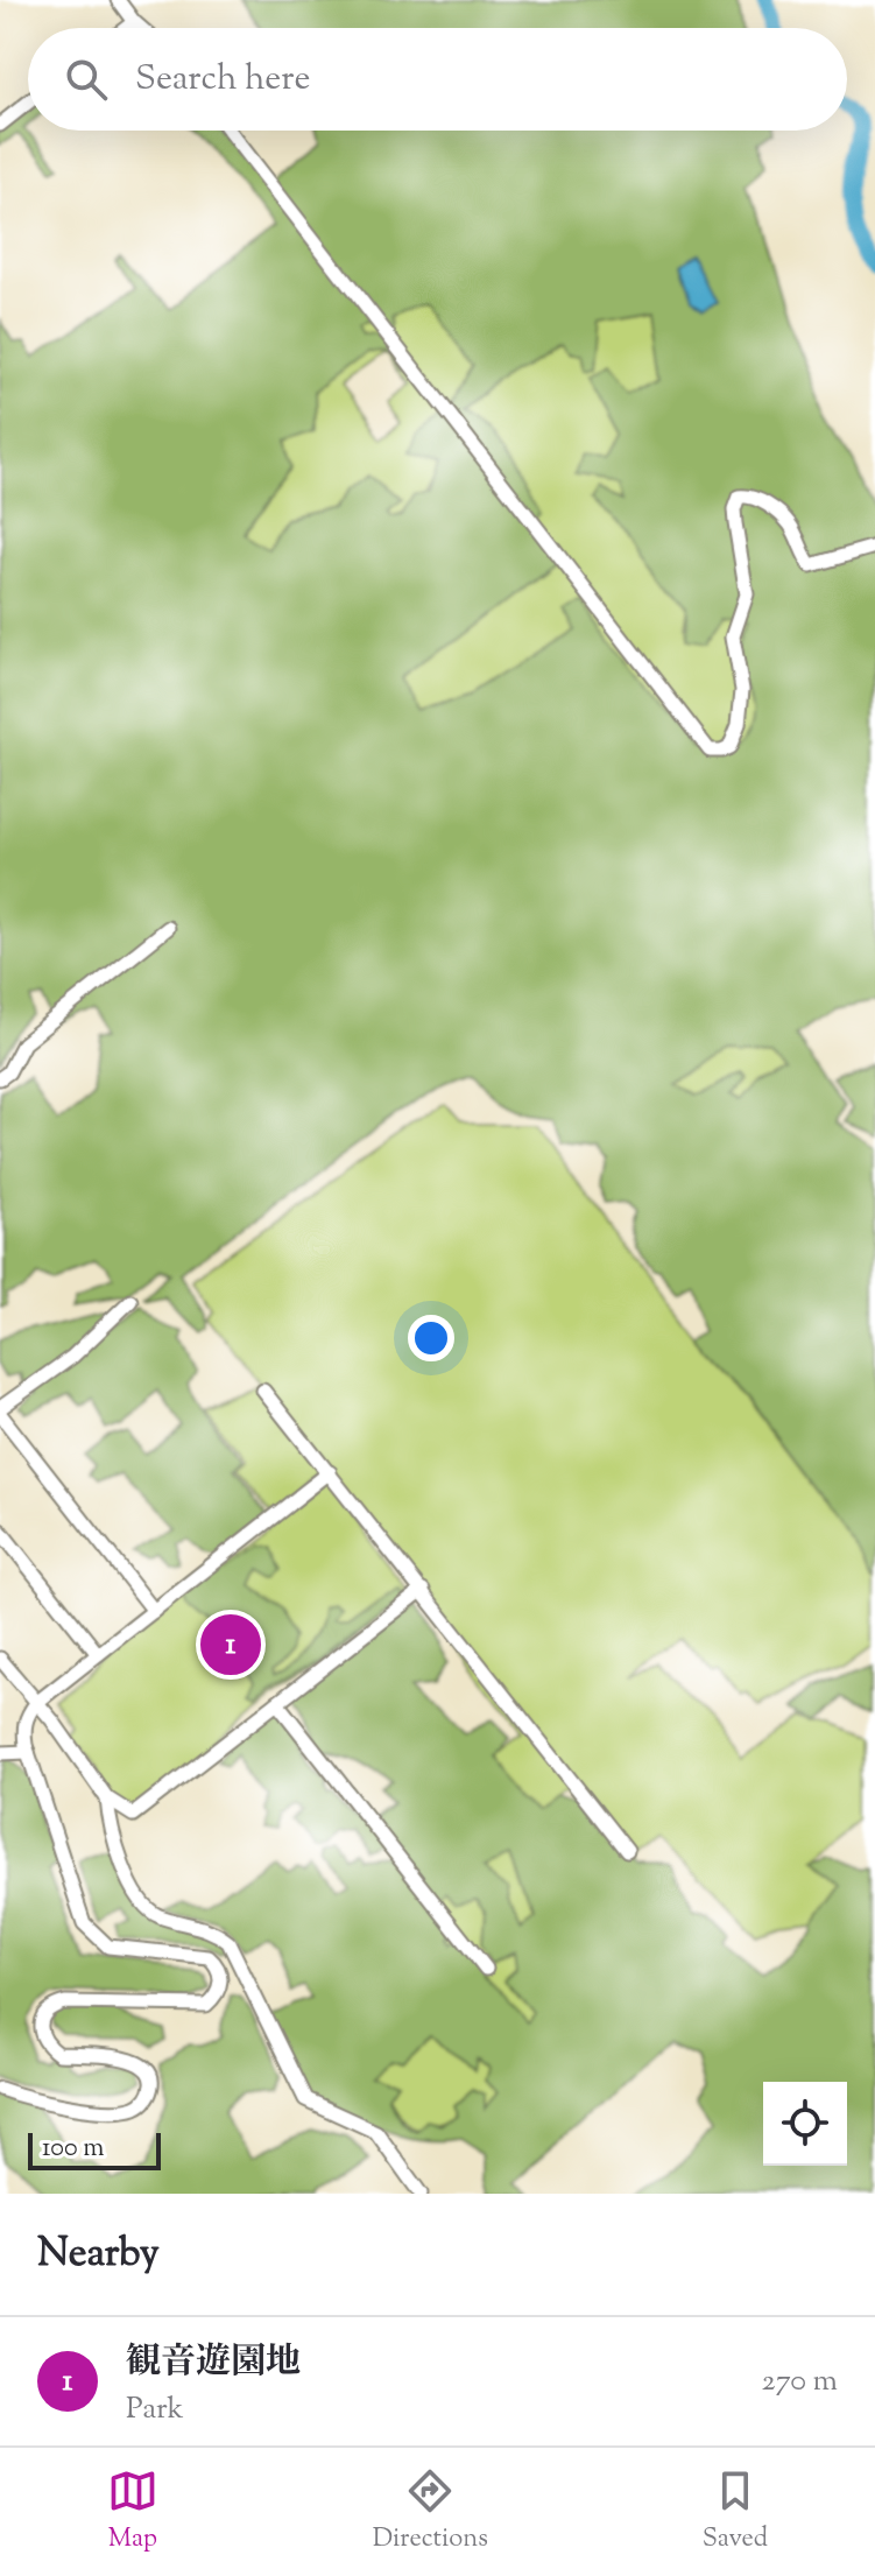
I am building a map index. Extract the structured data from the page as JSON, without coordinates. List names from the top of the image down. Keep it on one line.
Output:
{"scale_bar":"100 m","page":{"search":"Search here","pins":"1","scale":"100 m","heading":"Nearby","list":[{"mark":"1","name":"観音遊園地","note":"Park","value":"270 m"}],"nav":["Map","Directions","Saved"]}}
